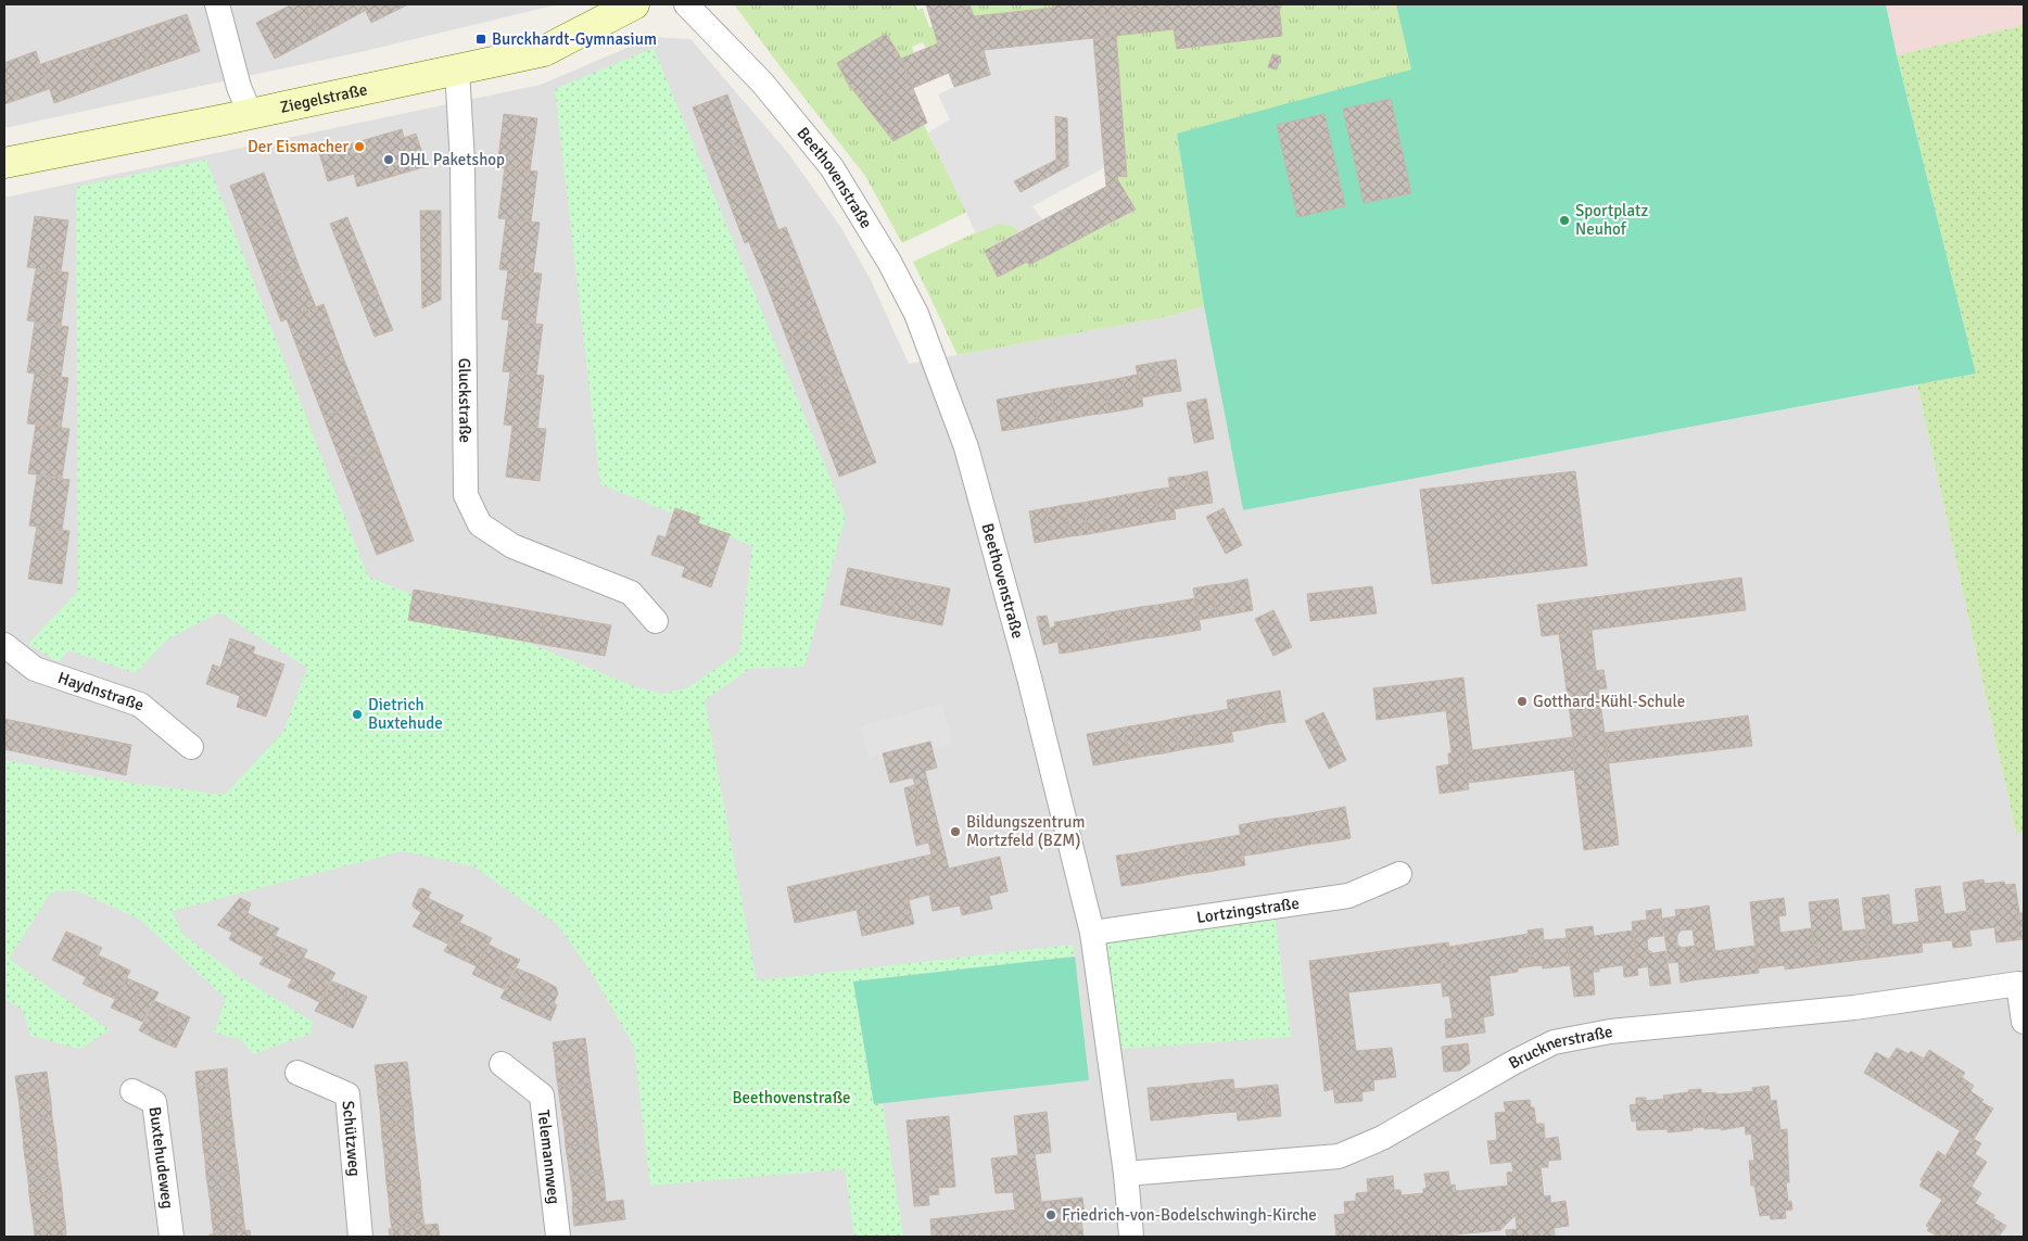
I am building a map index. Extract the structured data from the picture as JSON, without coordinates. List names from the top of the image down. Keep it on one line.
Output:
{"streets":{"main road":["Ziegelstraße"],"street":["Beethovenstraße","Gluckstraße","Haydnstraße","Lortzingstraße","Brucknerstraße","Schützweg","Telemannweg","Buxtehudeweg"]},"crossings":[["Ziegelstraße","Gluckstraße"],["Beethovenstraße","Lortzingstraße"],["Beethovenstraße","Brucknerstraße"]],"parks":["Beethovenstraße"],"places":{"transit":["Burckhardt-Gymnasium"],"other":["Der Eismacher","DHL Paketshop","Sportplatz Neuhof","Gotthard-Kühl-Schule","Dietrich Buxtehude","Bildungszentrum Mortzfeld (BZM)","Friedrich-von-Bodelschwingh-Kirche"]}}
